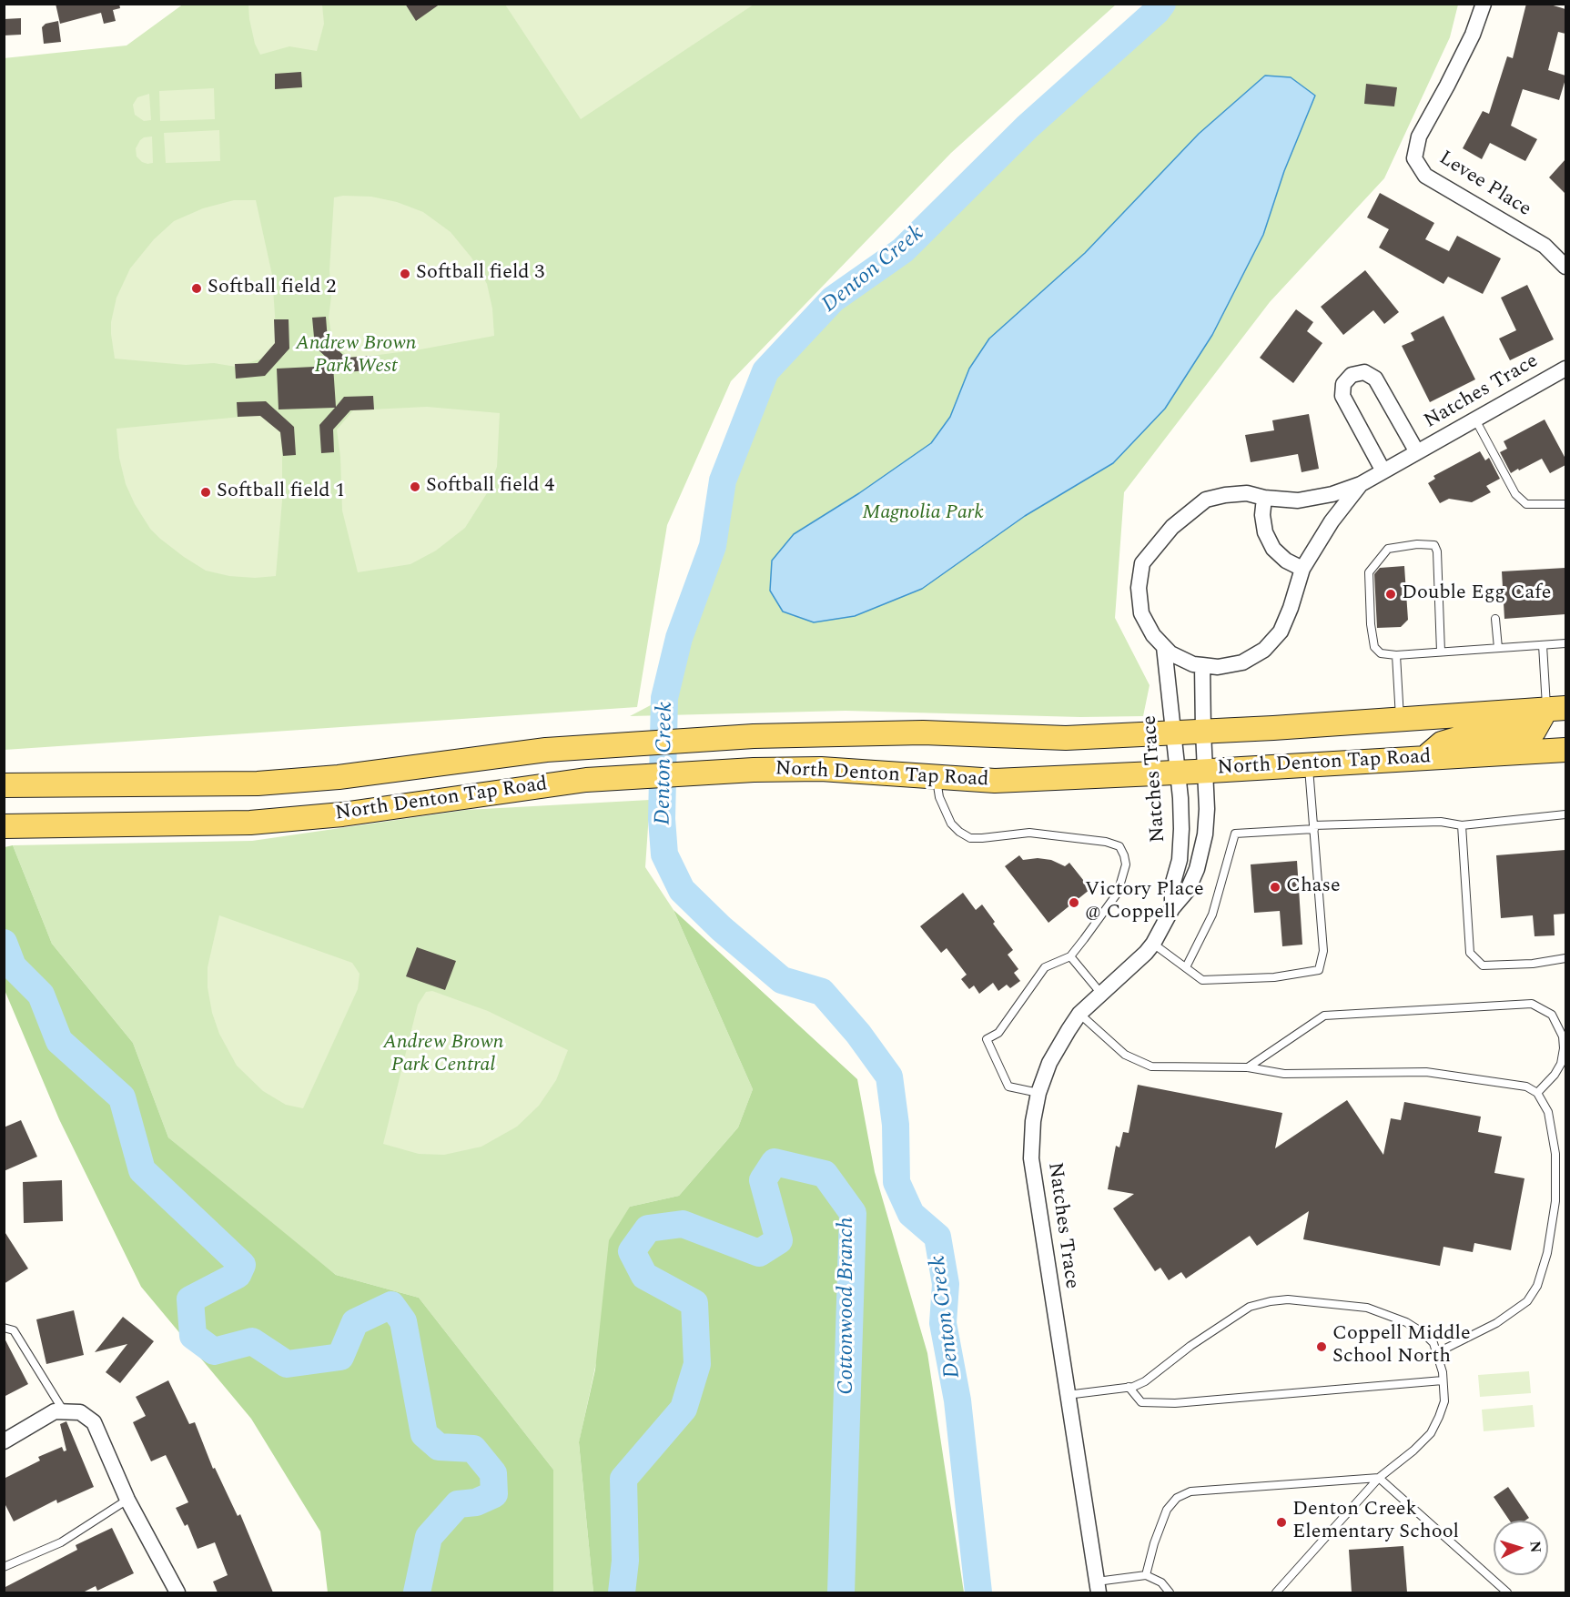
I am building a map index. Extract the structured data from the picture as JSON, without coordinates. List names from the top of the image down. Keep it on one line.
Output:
{"streets":{"main road":["North Denton Tap Road"],"street":["Levee Place","Natches Trace"]},"crossings":[["Natches Trace","North Denton Tap Road"]],"water":["Denton Creek","Cottonwood Branch"],"parks":["Andrew Brown Park West","Magnolia Park","Andrew Brown Park Central"],"places":["Softball field 3","Softball field 2","Softball field 4","Softball field 1","Double Egg Cafe","Chase","Victory Place @ Coppell","Coppell Middle School North","Denton Creek Elementary School"],"north":"right"}
